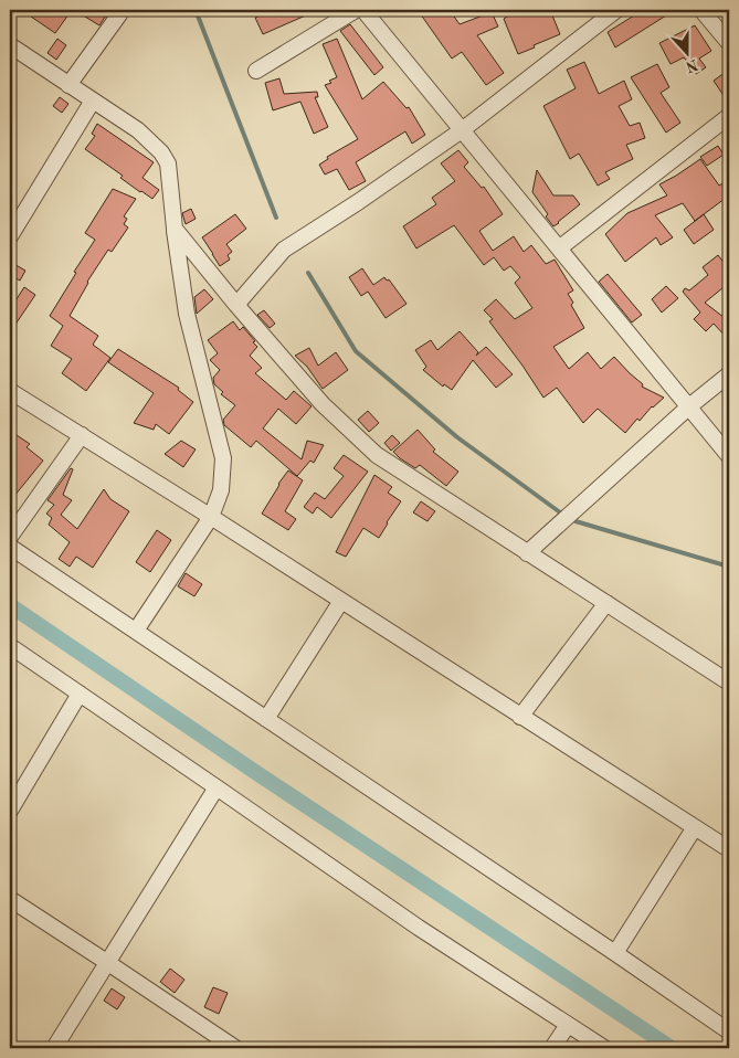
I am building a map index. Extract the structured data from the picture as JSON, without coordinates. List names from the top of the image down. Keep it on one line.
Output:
{"north":"bottom"}
